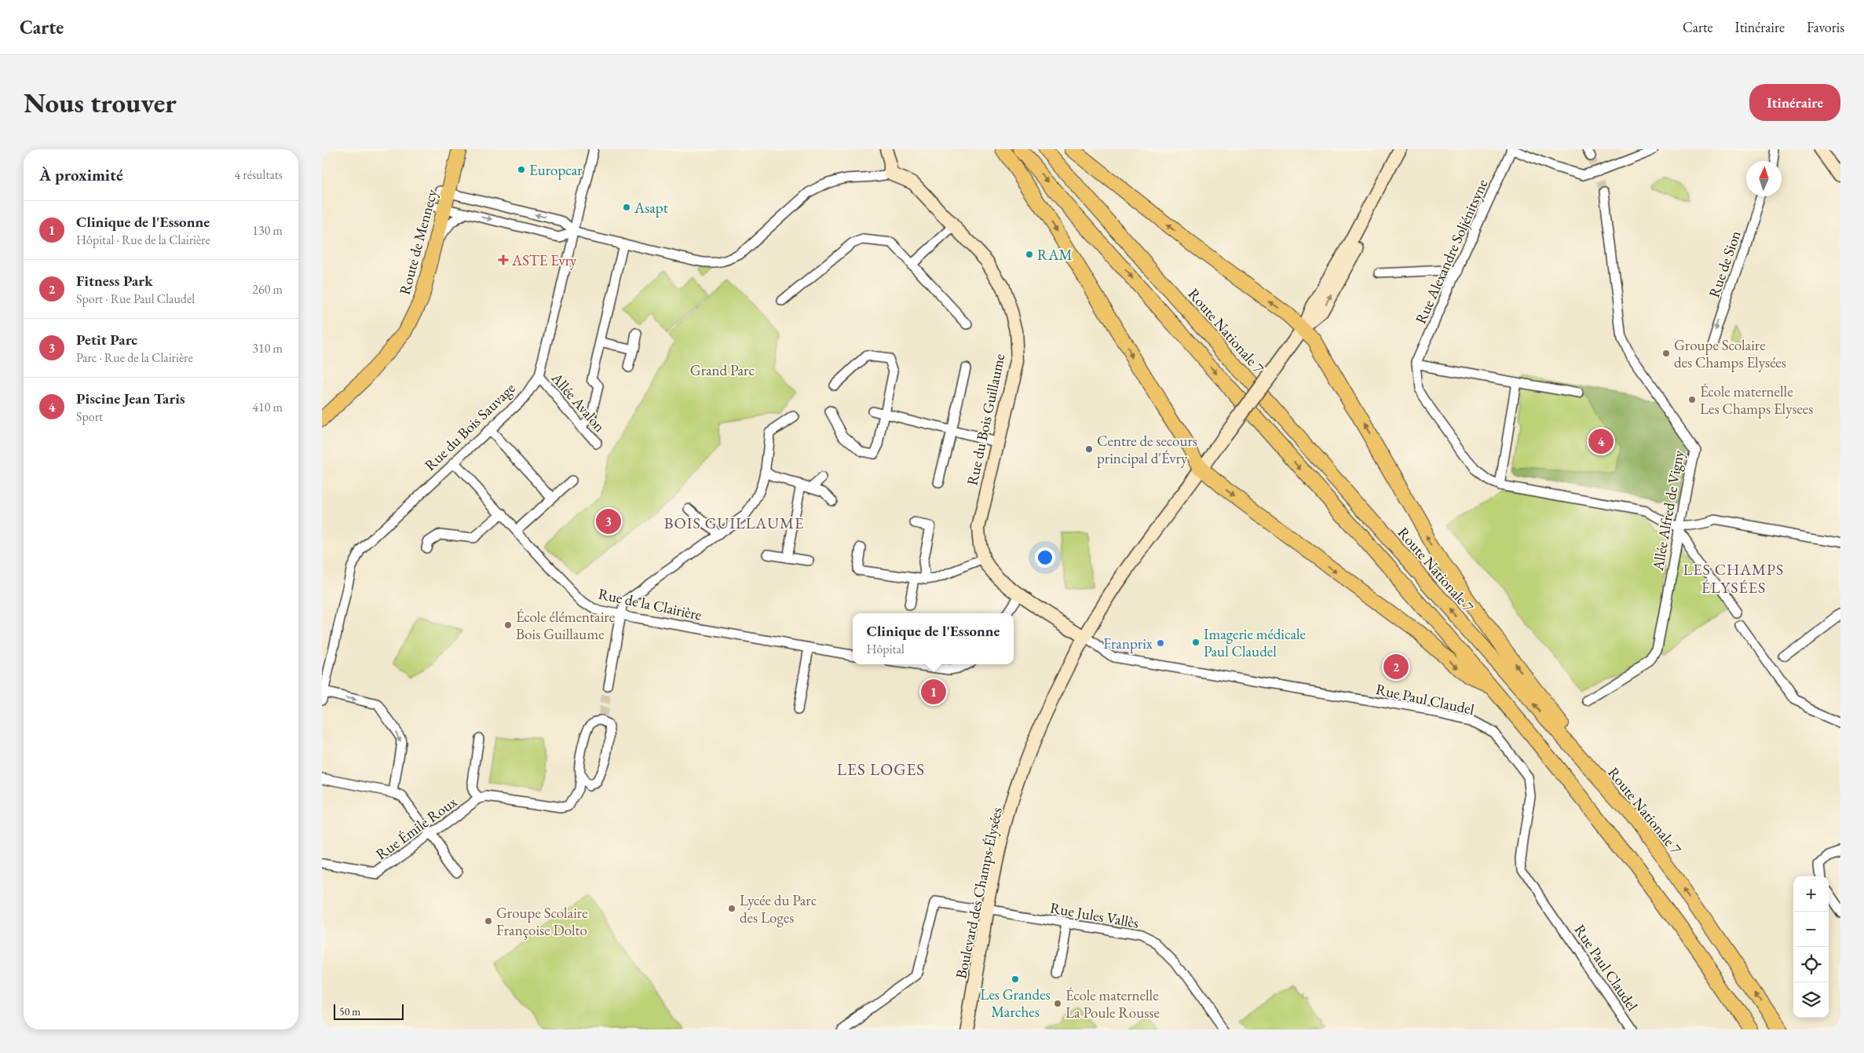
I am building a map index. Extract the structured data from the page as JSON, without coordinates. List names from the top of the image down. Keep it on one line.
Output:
{"streets":{"main road":["Route de Mennecy","Route Nationale 7","Rue du Bois Guillaume","Boulevard des Champs-Élysées"],"street":["Rue Alexandre Soljénitsyne","Rue de Sion","Allée Avalon","Rue du Bois Sauvage","Allée Alfred de Vigny","Rue de la Clairière","Rue Paul Claudel","Rue Émile Roux","Rue Jules Vallès"]},"crossings":[["Rue Alexandre Soljénitsyne","Allée Alfred de Vigny"],["Allée Avalon","Rue du Bois Sauvage"],["Rue du Bois Guillaume","Rue Paul Claudel"],["Rue du Bois Guillaume","Boulevard des Champs-Élysées"],["Rue du Bois Sauvage","Rue de la Clairière"],["Rue Paul Claudel","Boulevard des Champs-Élysées"],["Boulevard des Champs-Élysées","Rue Jules Vallès"]],"one_way":["Rue de Sion"],"districts":["BOIS GUILLAUME","LES CHAMPS ÉLYSÉES","LES LOGES"],"parks":["Grand Parc"],"places":{"other":["Europcar","Asapt","RAM","Groupe Scolaire des Champs Elysées","École maternelle Les Champs Elysees","Centre de secours principal d'Évry","École élémentaire Bois Guillaume","Imagerie médicale Paul Claudel","Franprix","Lycée du Parc des Loges","Groupe Scolaire Françoise Dolto","Les Grandes Marches","École maternelle La Poule Rousse"],"health":["ASTE Evry"]},"scale_bar":"50 m","north":"top","page":{"header":"Carte","nav":["Carte","Itinéraire","Favoris"],"buttons":"Itinéraire","title":"Nous trouver","heading":["À proximité","4 résultats"],"list":[{"mark":"1","name":"Clinique de l'Essonne","note":"Hôpital · Rue de la Clairière","value":"130 m"},{"mark":"2","name":"Fitness Park","note":"Sport · Rue Paul Claudel","value":"260 m"},{"mark":"3","name":"Petit Parc","note":"Parc · Rue de la Clairière","value":"310 m"},{"mark":"4","name":"Piscine Jean Taris","note":"Sport","value":"410 m"}],"pins":["4","3","2","1"],"popup":["Clinique de l'Essonne","Hôpital"],"map_buttons":["+","−"],"scale":"50 m"}}
